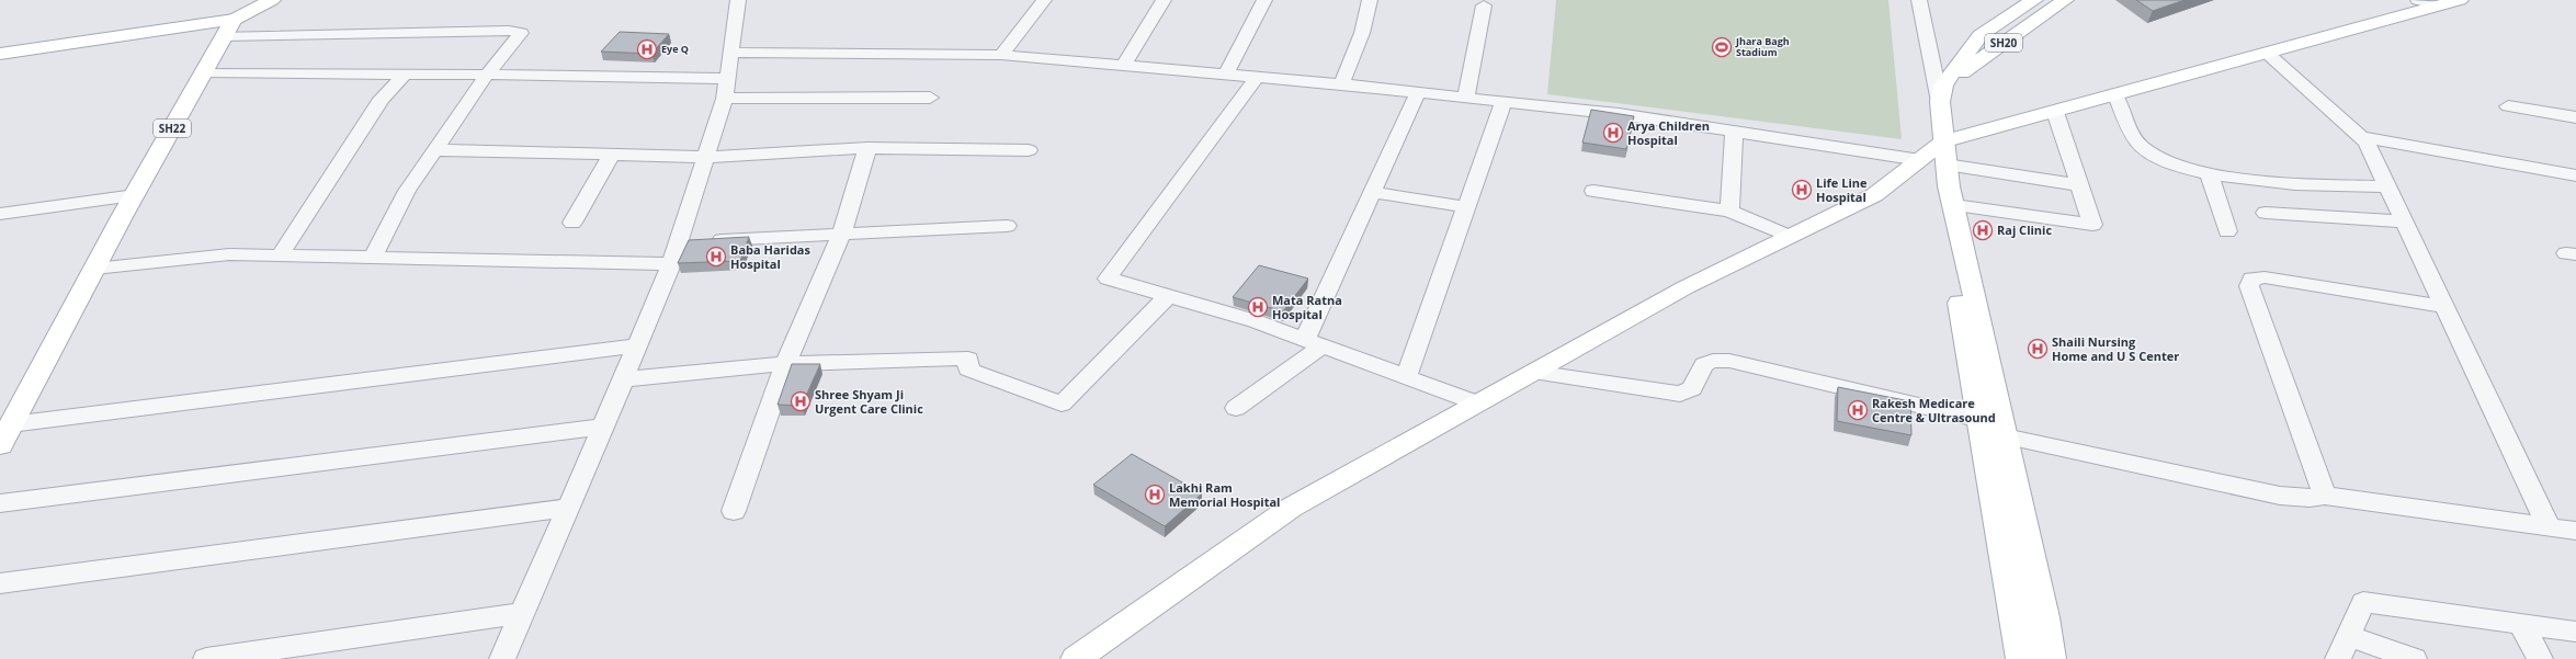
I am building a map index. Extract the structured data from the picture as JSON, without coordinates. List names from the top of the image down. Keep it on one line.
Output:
{"streets":{"main road":["SH20","SH22"]},"places":{"sports":["Jhara Bagh Stadium"],"hospital":["Eye Q","Arya Children Hospital","Life Line Hospital","Raj Clinic","Baba Haridas Hospital","Mata Ratna Hospital","Shaili Nursing Home and U S Center","Shree Shyam Ji Urgent Care Clinic","Rakesh Medicare Centre & Ultrasound","Lakhi Ram Memorial Hospital"]}}
